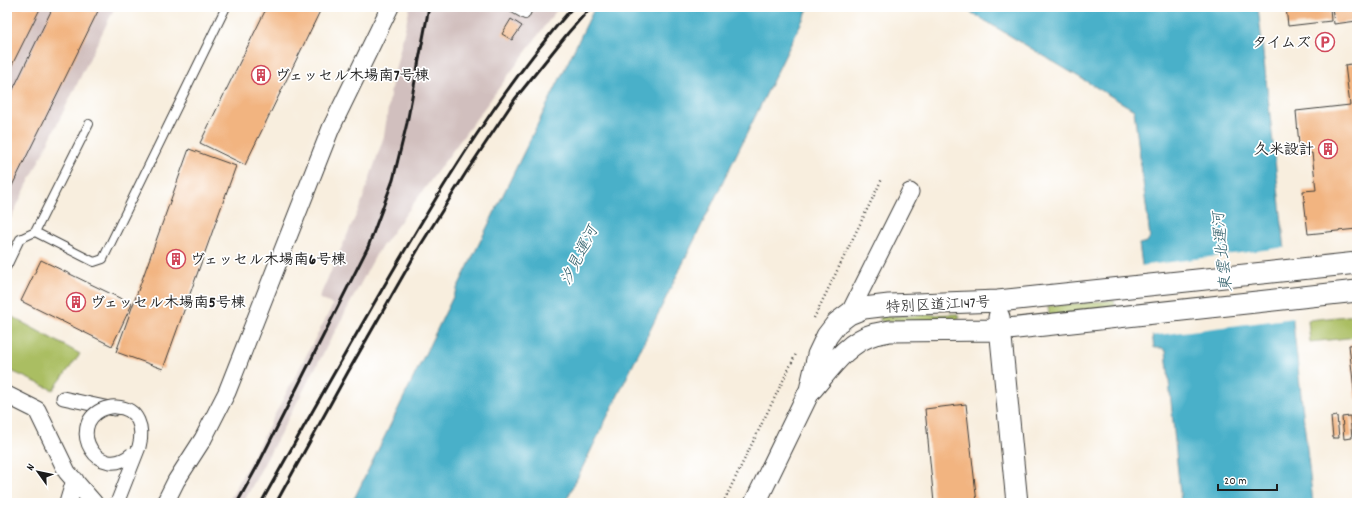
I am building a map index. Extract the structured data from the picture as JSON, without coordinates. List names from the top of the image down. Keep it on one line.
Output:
{"streets":{"street":["特別区道江147号"]},"water":["東雲北運河","汐見運河"],"places":{"parking":["タイムズ"],"building":["ヴェッセル木場南7号棟","久米設計","ヴェッセル木場南6号棟","ヴェッセル木場南5号棟"]},"scale_bar":"20 m","north":"top left"}
